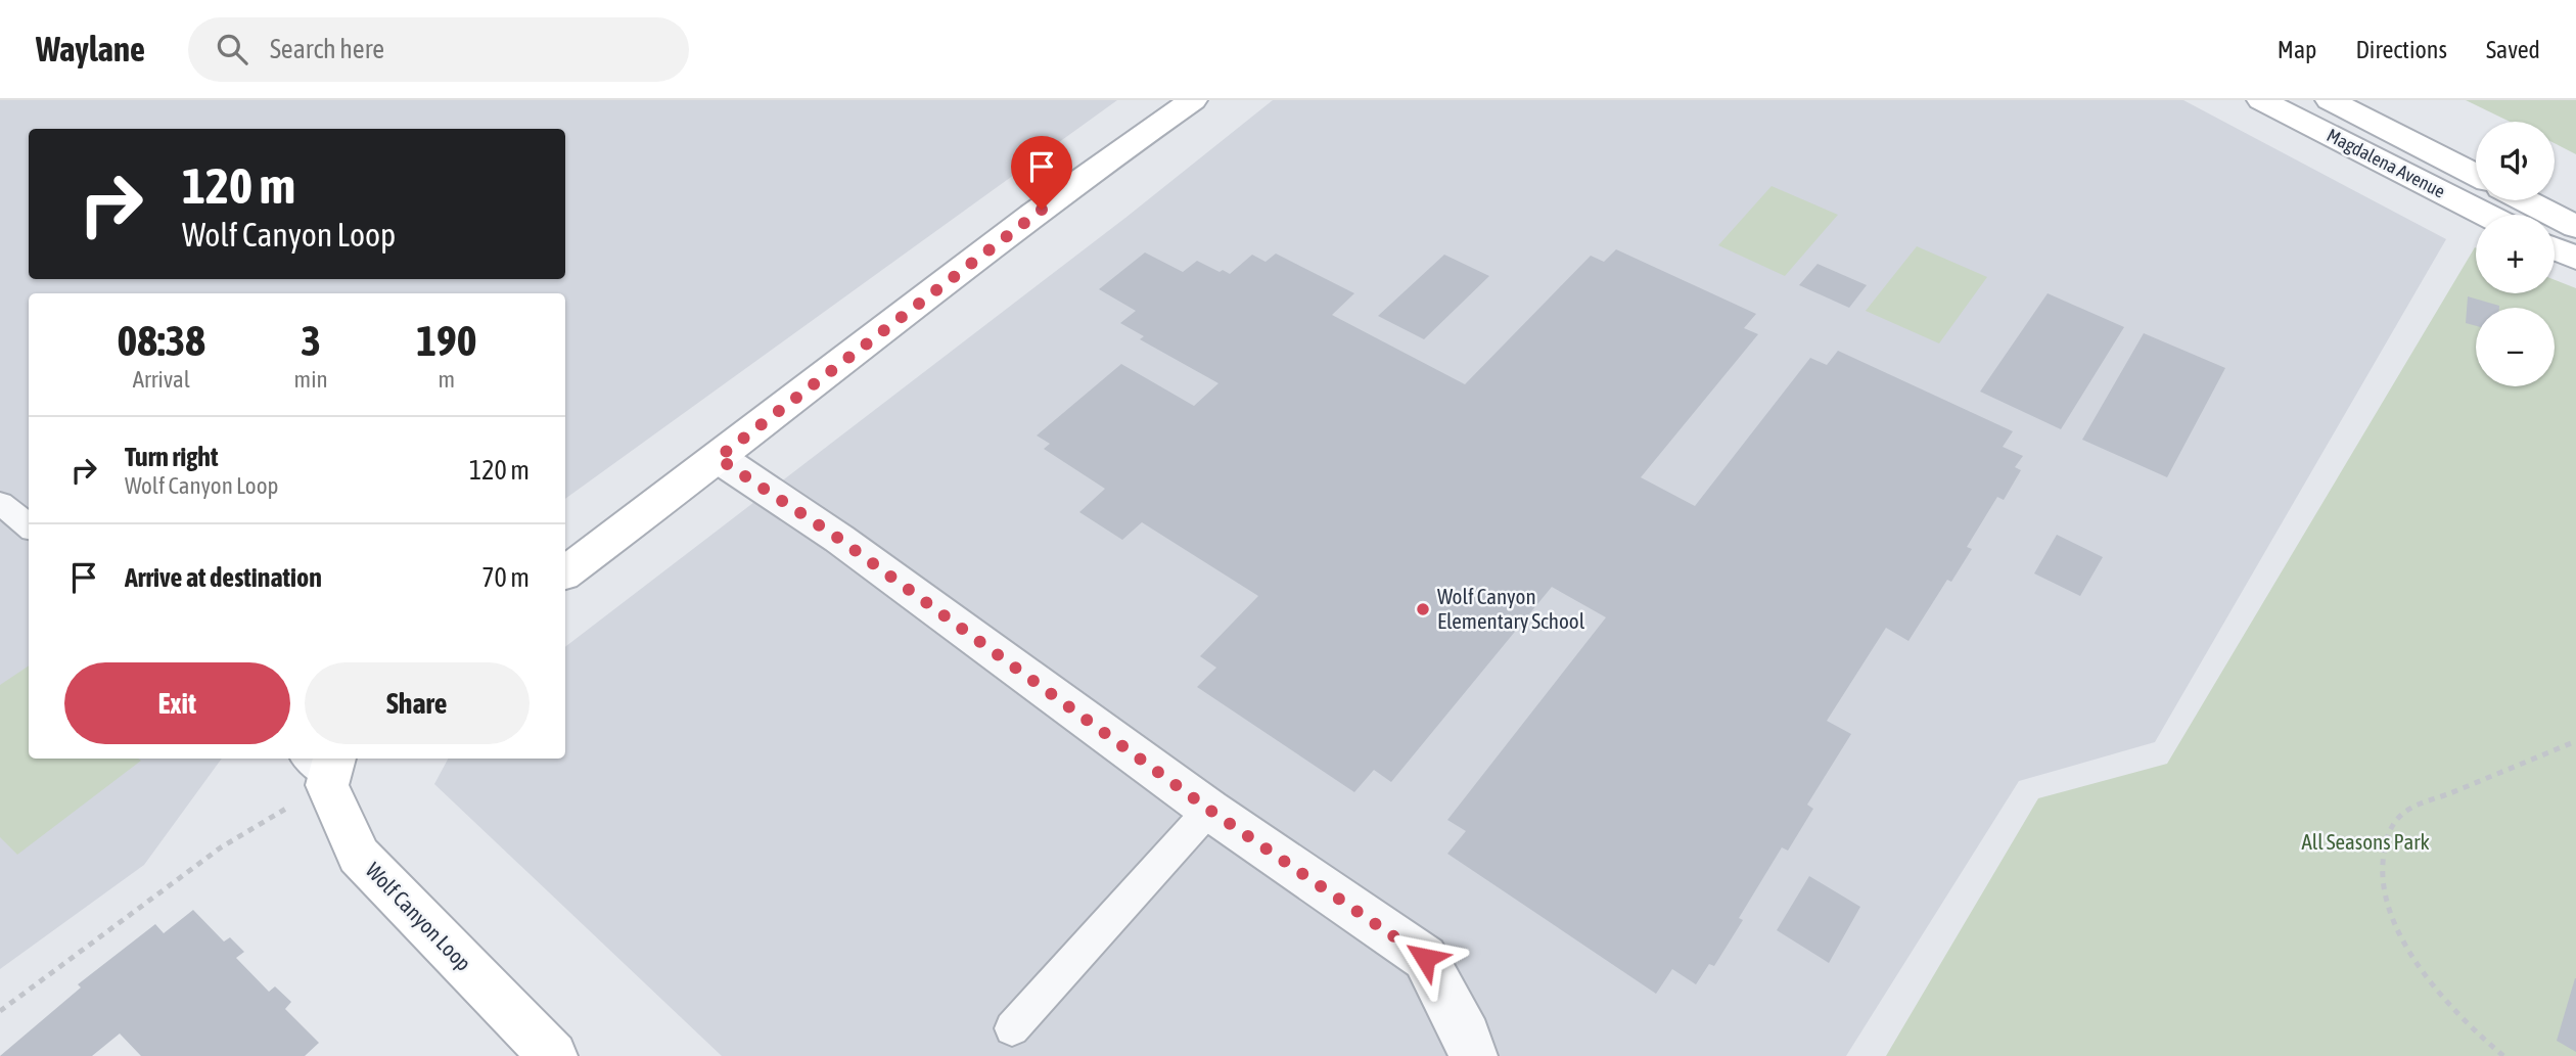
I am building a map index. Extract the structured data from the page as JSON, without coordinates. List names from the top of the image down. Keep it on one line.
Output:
{"streets":{"street":["Magdalena Avenue","Wolf Canyon Loop"]},"parks":["All Seasons Park"],"places":["Wolf Canyon Elementary School"],"page":{"header":"Waylane","search":"Search here","nav":["Map","Directions","Saved"],"map_buttons":["+","−"],"turn":["120 m","Wolf Canyon Loop"],"eta":["08:38","Arrival","3","min","190","m"],"list":[{"name":"Turn right","note":"Wolf Canyon Loop","value":"120 m"},{"name":"Arrive at destination","value":"70 m"}],"buttons":["Exit","Share"]}}
